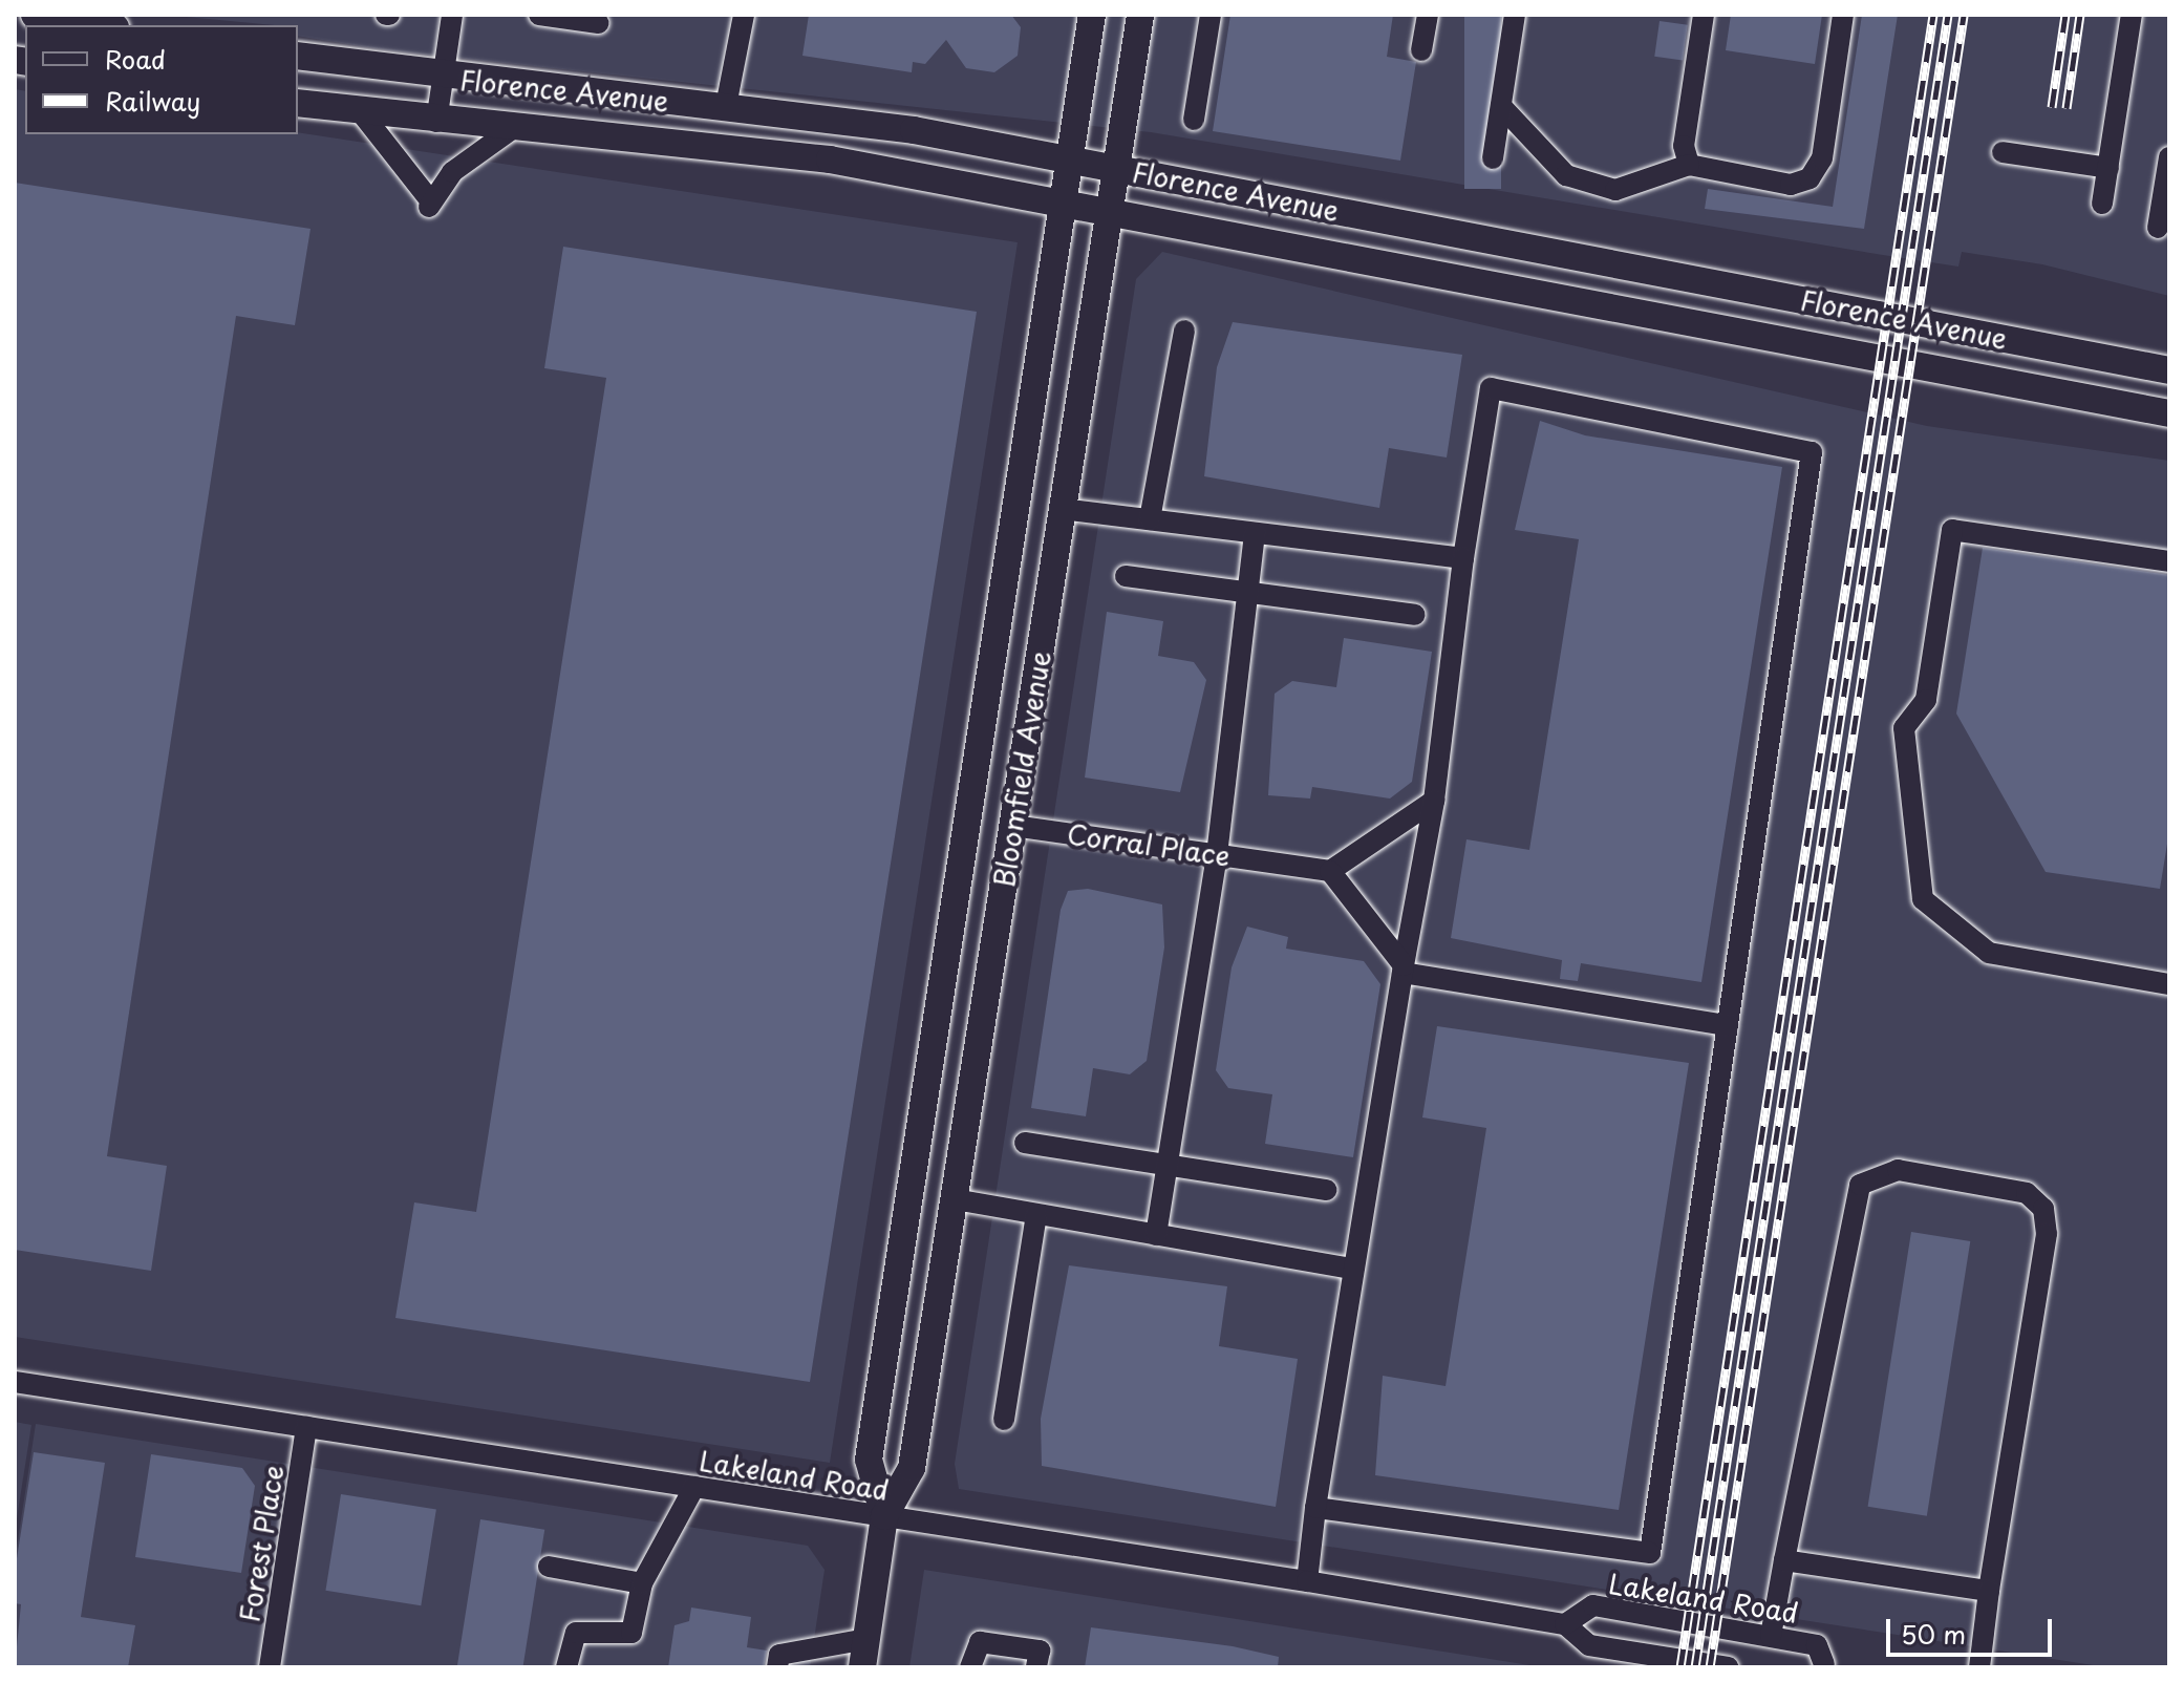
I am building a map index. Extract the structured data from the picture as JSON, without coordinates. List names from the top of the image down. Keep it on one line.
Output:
{"streets":{"main road":["Florence Avenue","Bloomfield Avenue","Corral Place"],"street":["Lakeland Road","Forest Place"]},"crossings":[["Florence Avenue","Bloomfield Avenue"],["Bloomfield Avenue","Corral Place"],["Bloomfield Avenue","Lakeland Road"],["Lakeland Road","Forest Place"]],"legend":["Road","Railway"],"scale_bar":"50 m"}
